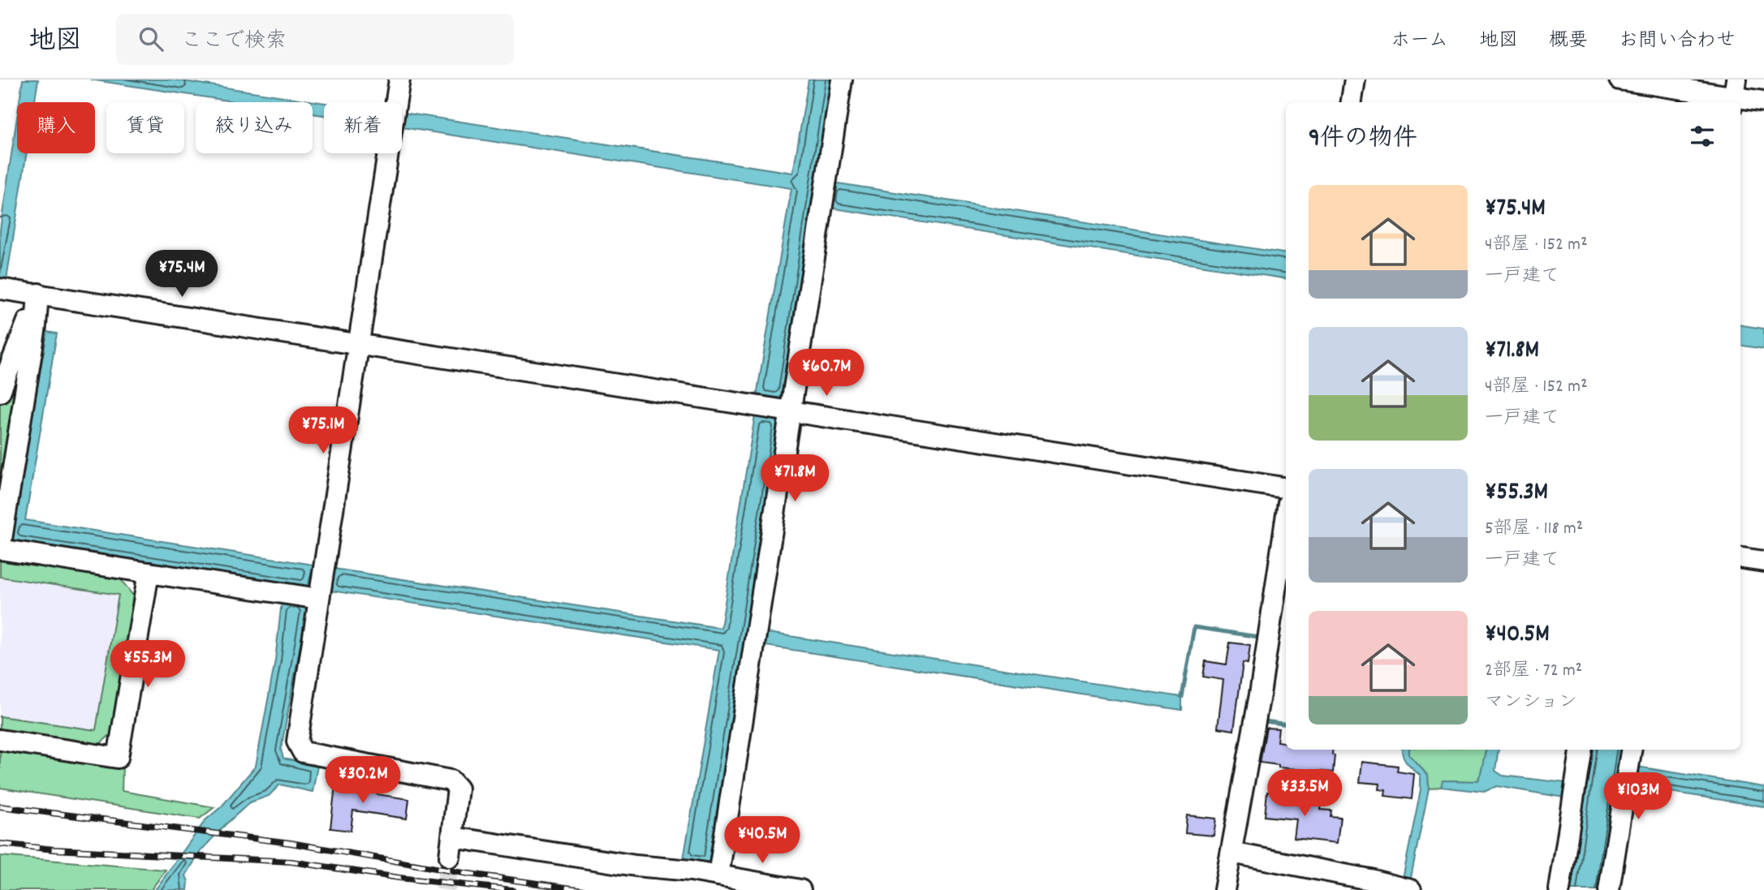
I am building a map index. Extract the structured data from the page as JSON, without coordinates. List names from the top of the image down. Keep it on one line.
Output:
{"page":{"header":"地図","search":"ここで検索","nav":["ホーム","地図","概要","お問い合わせ"],"chip":["購入","賃貸","絞り込み","新着"],"heading":"9件の物件","list":[{"name":"¥75.4M","note":"4部屋 · 152 m² · 一戸建て"},{"name":"¥71.8M","note":"4部屋 · 152 m² · 一戸建て"},{"name":"¥55.3M","note":"5部屋 · 118 m² · 一戸建て"},{"name":"¥40.5M","note":"2部屋 · 72 m² · マンション"}],"price":["¥75.4M","¥60.7M","¥75.1M","¥71.8M","¥55.3M","¥30.2M","¥33.5M","¥103M","¥40.5M"]}}
